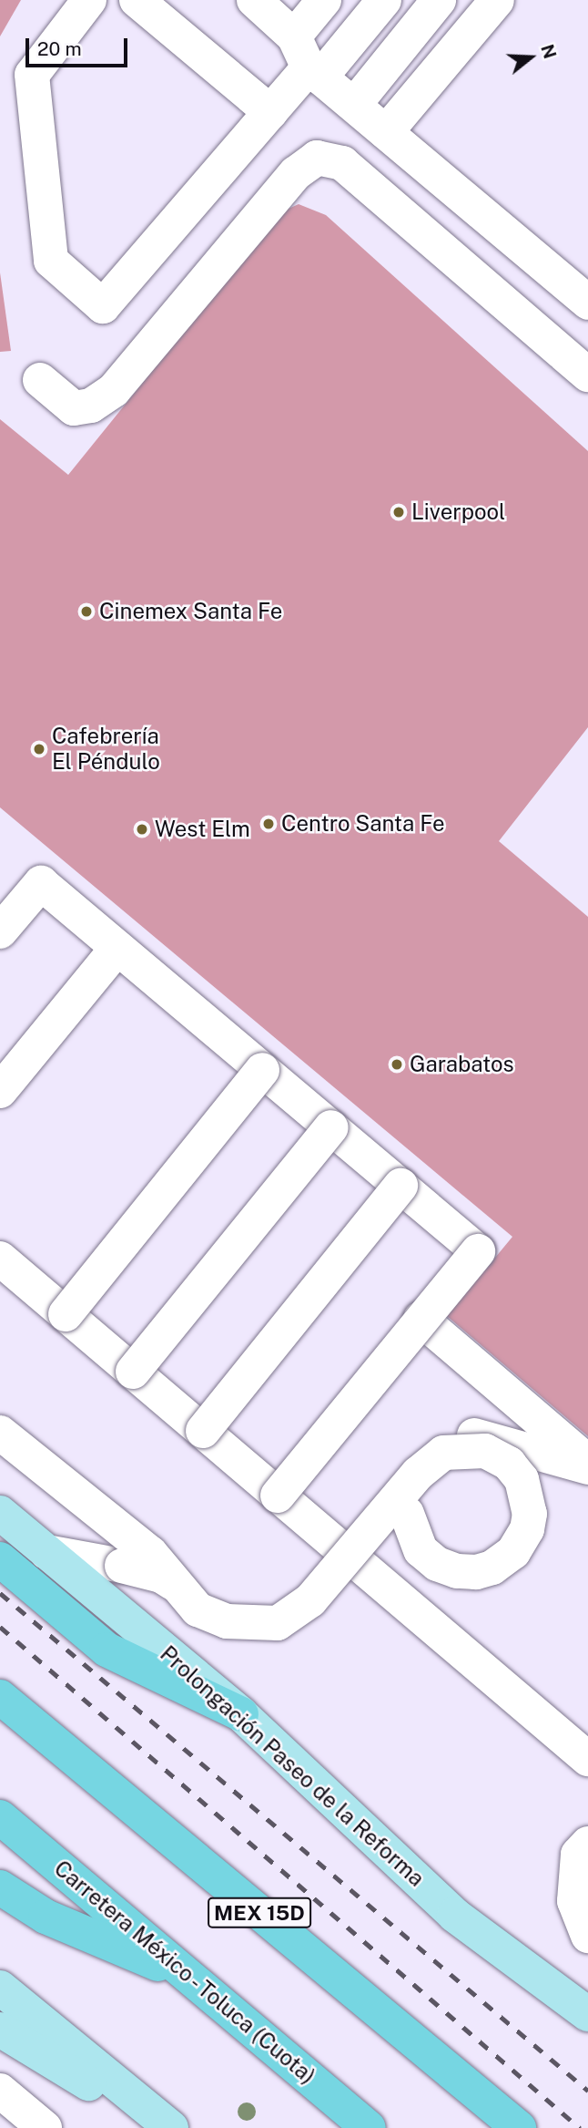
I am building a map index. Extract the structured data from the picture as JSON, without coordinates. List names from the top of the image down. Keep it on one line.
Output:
{"streets":{"highway":["MEX 15D","Carretera México - Toluca (Cuota)"],"main road":["Prolongación Paseo de la Reforma"]},"places":["Liverpool","Cinemex Santa Fe","Cafebrería El Péndulo","Centro Santa Fe","West Elm","Garabatos"],"scale_bar":"20 m","north":"right"}
